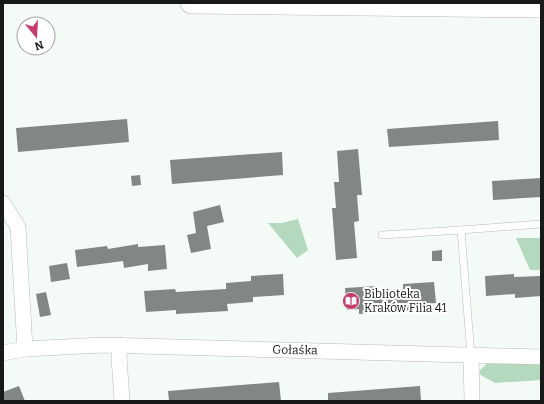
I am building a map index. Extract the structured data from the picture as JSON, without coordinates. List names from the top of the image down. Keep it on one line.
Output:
{"streets":{"street":["Gołaśka"]},"places":{"library":["Biblioteka Kraków Filia 41"]},"north":"bottom"}
